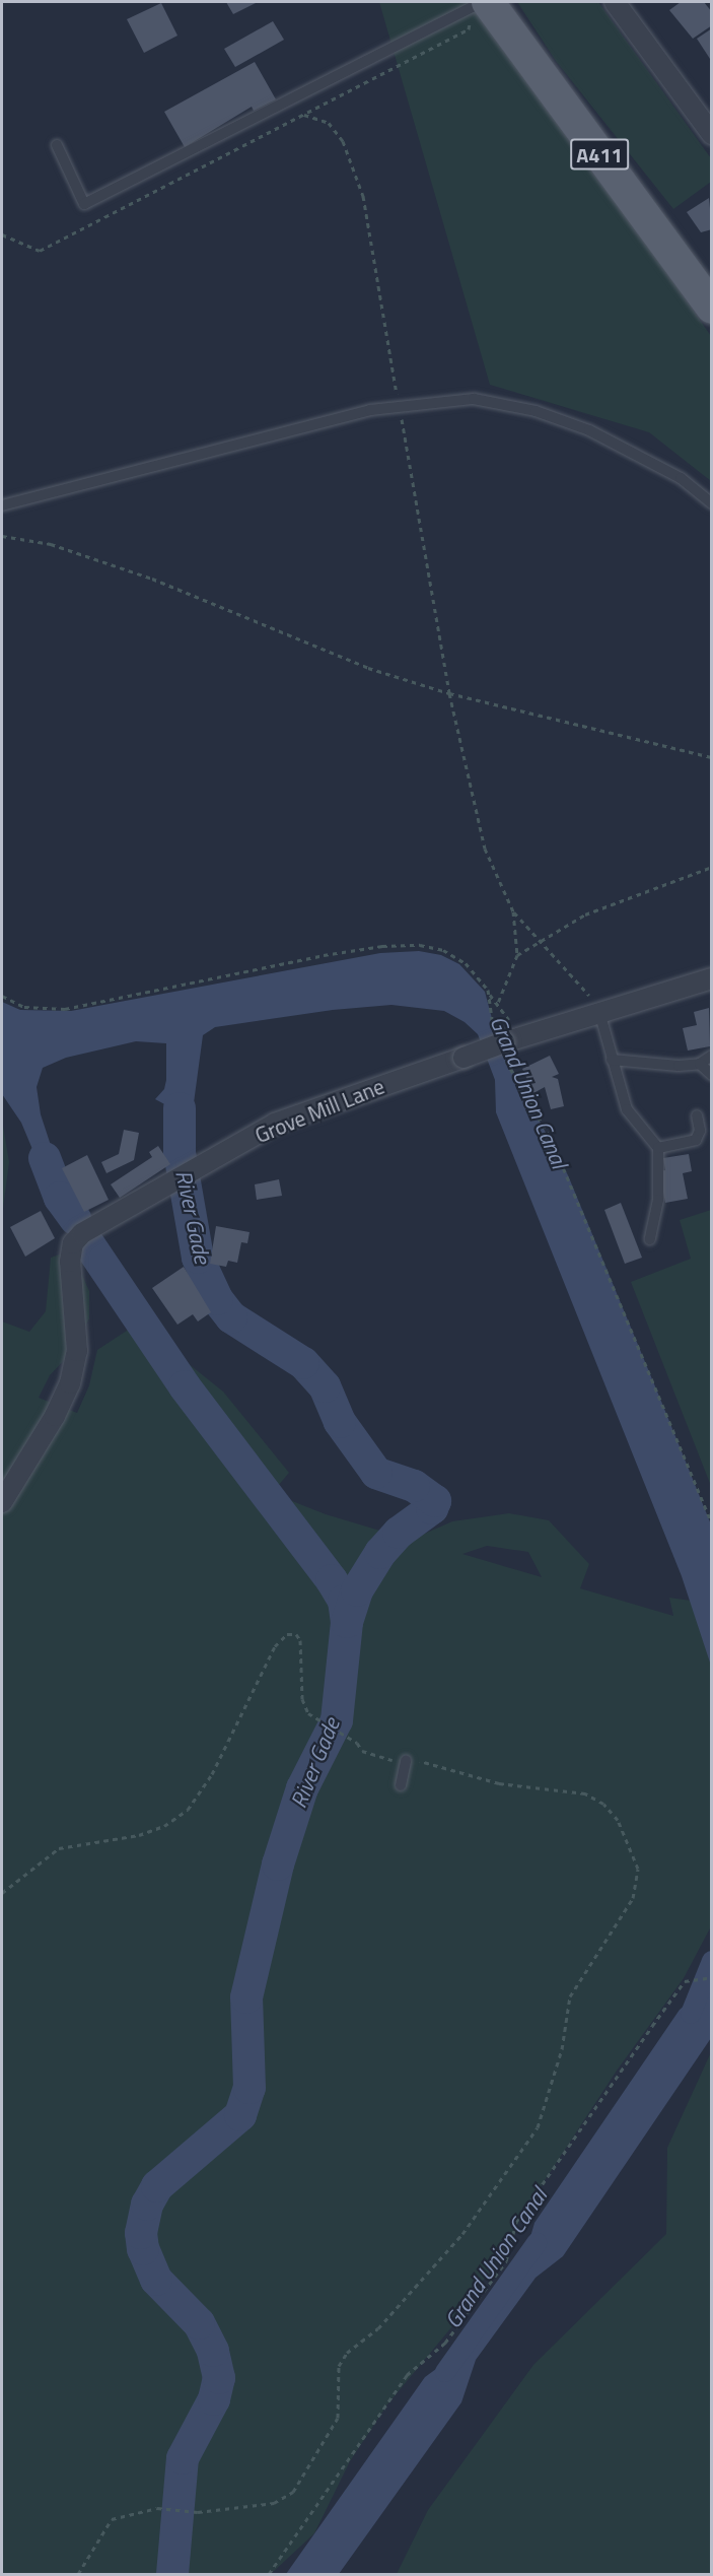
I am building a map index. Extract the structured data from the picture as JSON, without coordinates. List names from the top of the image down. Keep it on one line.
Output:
{"streets":{"main road":["A411"],"street":["Grove Mill Lane"]},"water":["Grand Union Canal","River Gade"]}
